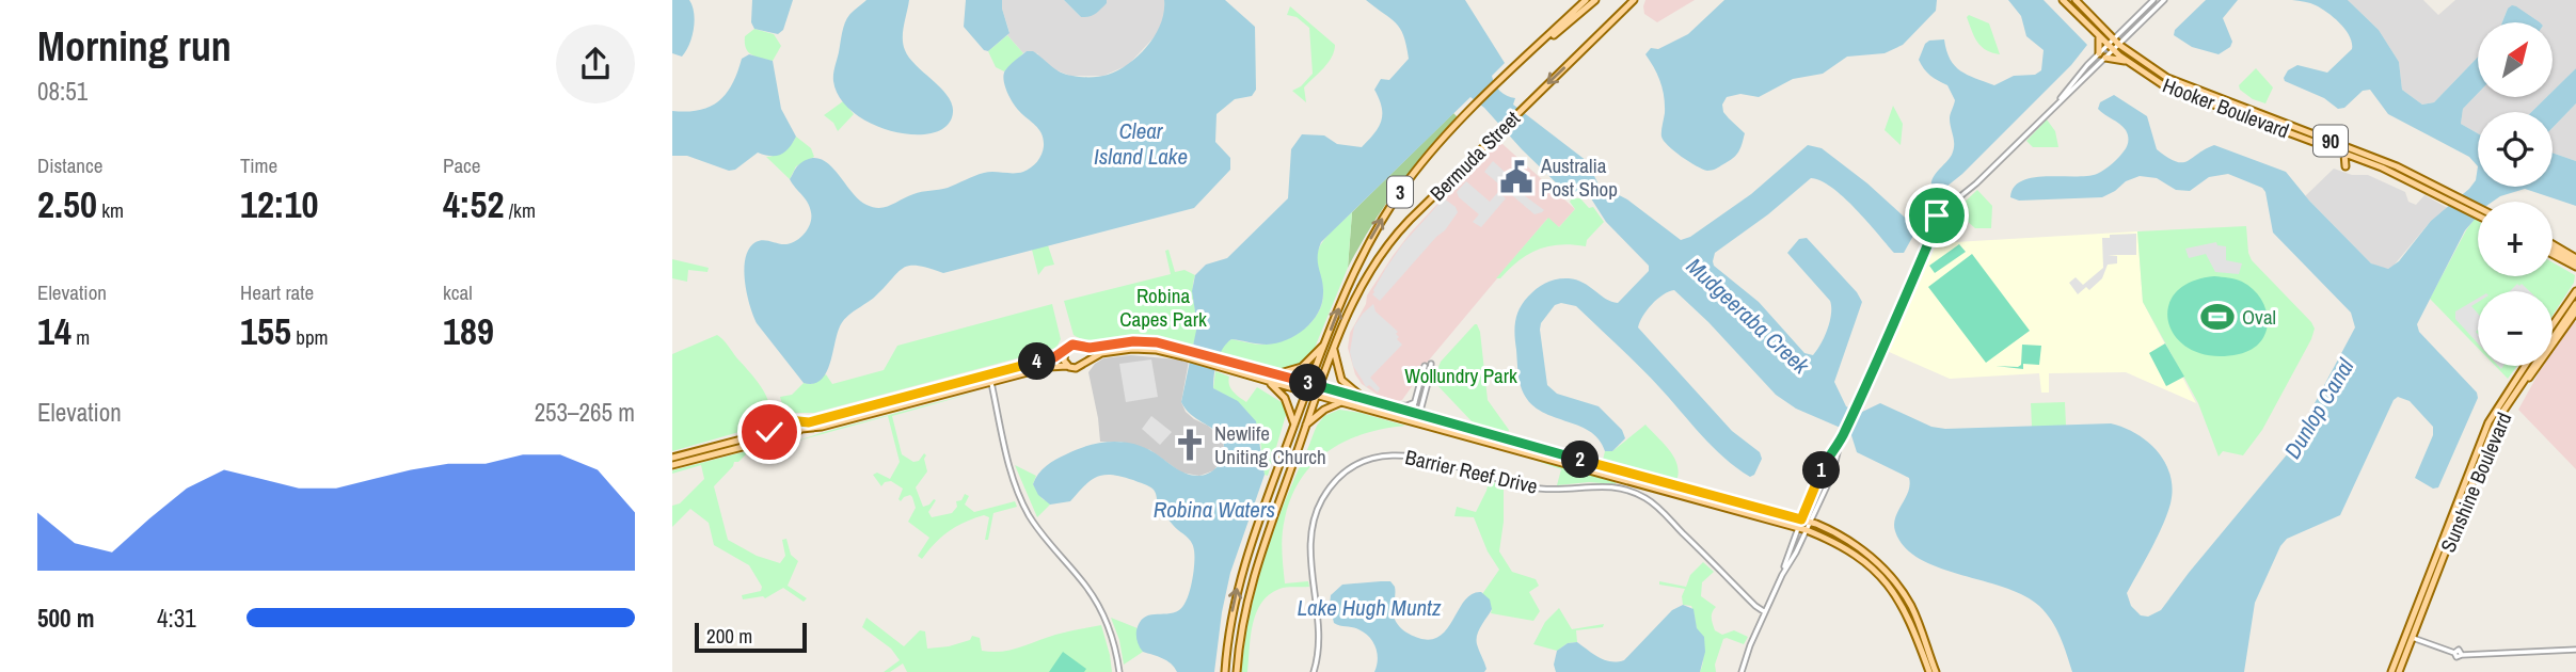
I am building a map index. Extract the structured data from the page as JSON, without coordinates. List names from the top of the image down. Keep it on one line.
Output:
{"streets":{"main road":["Hooker Boulevard","90","Bermuda Street","3","Sunshine Boulevard"],"street":["Barrier Reef Drive"]},"water":["Clear Island Lake","Mudgeeraba Creek","Dunlop Canal","Robina Waters","Lake Hugh Muntz"],"parks":["Robina Capes Park","Wollundry Park"],"places":{"public building":["Australia Post Shop"],"sports":["Oval"],"church":["Newlife Uniting Church"]},"scale_bar":"200 m","north":"top right","page":{"heading":["Morning run","08:51"],"map_buttons":["+","−"],"stats":[["Distance","2.50 km"],["Time","12:10"],["Pace","4:52 /km"],["Elevation","14 m"],["Heart rate","155 bpm"],["kcal","189"]],"pins":["4","3","2","1"],"chart":["Elevation","253–265 m"],"list":[{"name":"500 m","note":"4:31"}],"scale":"200 m"}}
